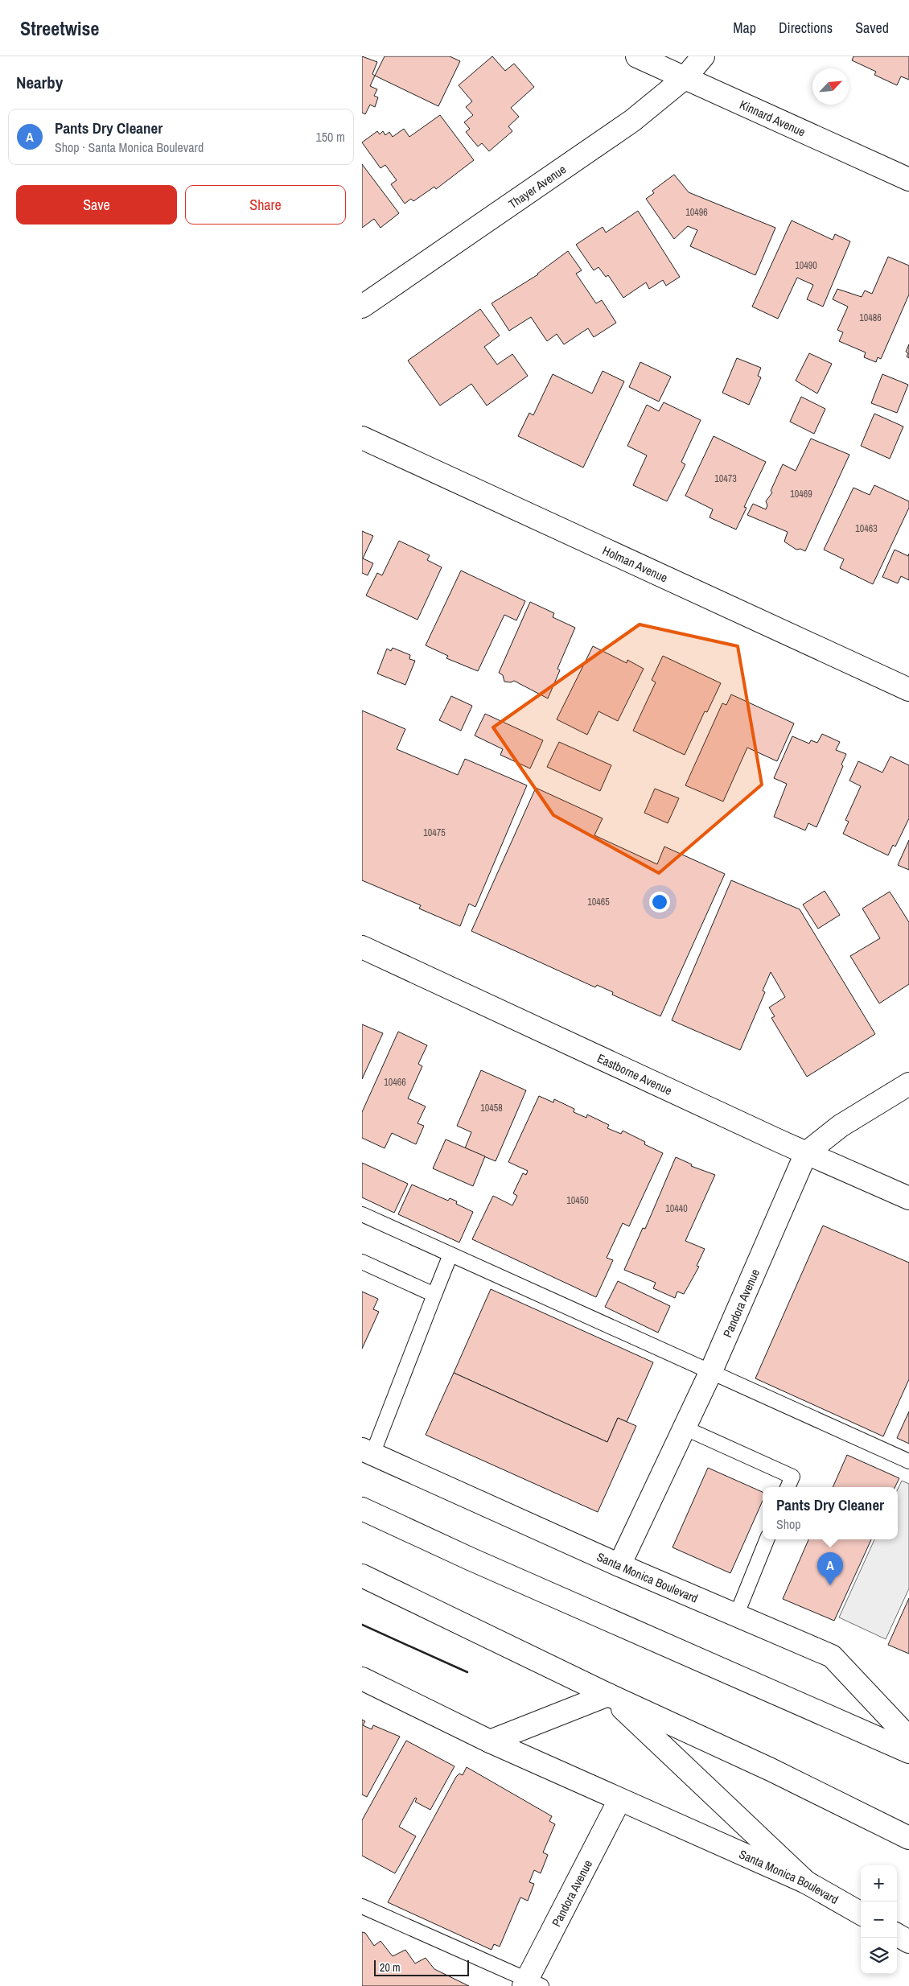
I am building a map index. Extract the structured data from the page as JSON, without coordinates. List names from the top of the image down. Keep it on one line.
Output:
{"streets":{"street":["Kinnard Avenue","Thayer Avenue","Holman Avenue","Eastborne Avenue","Pandora Avenue","Santa Monica Boulevard"]},"crossings":[["Kinnard Avenue","Thayer Avenue"],["Eastborne Avenue","Pandora Avenue"],["Pandora Avenue","Santa Monica Boulevard"]],"house_numbers":["10496","10490","10486","10473","10469","10463","10475","10465","10466","10458","10450","10440"],"scale_bar":"20 m","north":"top right","page":{"header":"Streetwise","nav":["Map","Directions","Saved"],"heading":"Nearby","list":[{"mark":"A","name":"Pants Dry Cleaner","note":"Shop · Santa Monica Boulevard","value":"150 m"}],"buttons":["Save","Share"],"popup":["Pants Dry Cleaner","Shop"],"pins":"A","map_buttons":["+","−"],"scale":"20 m"}}
